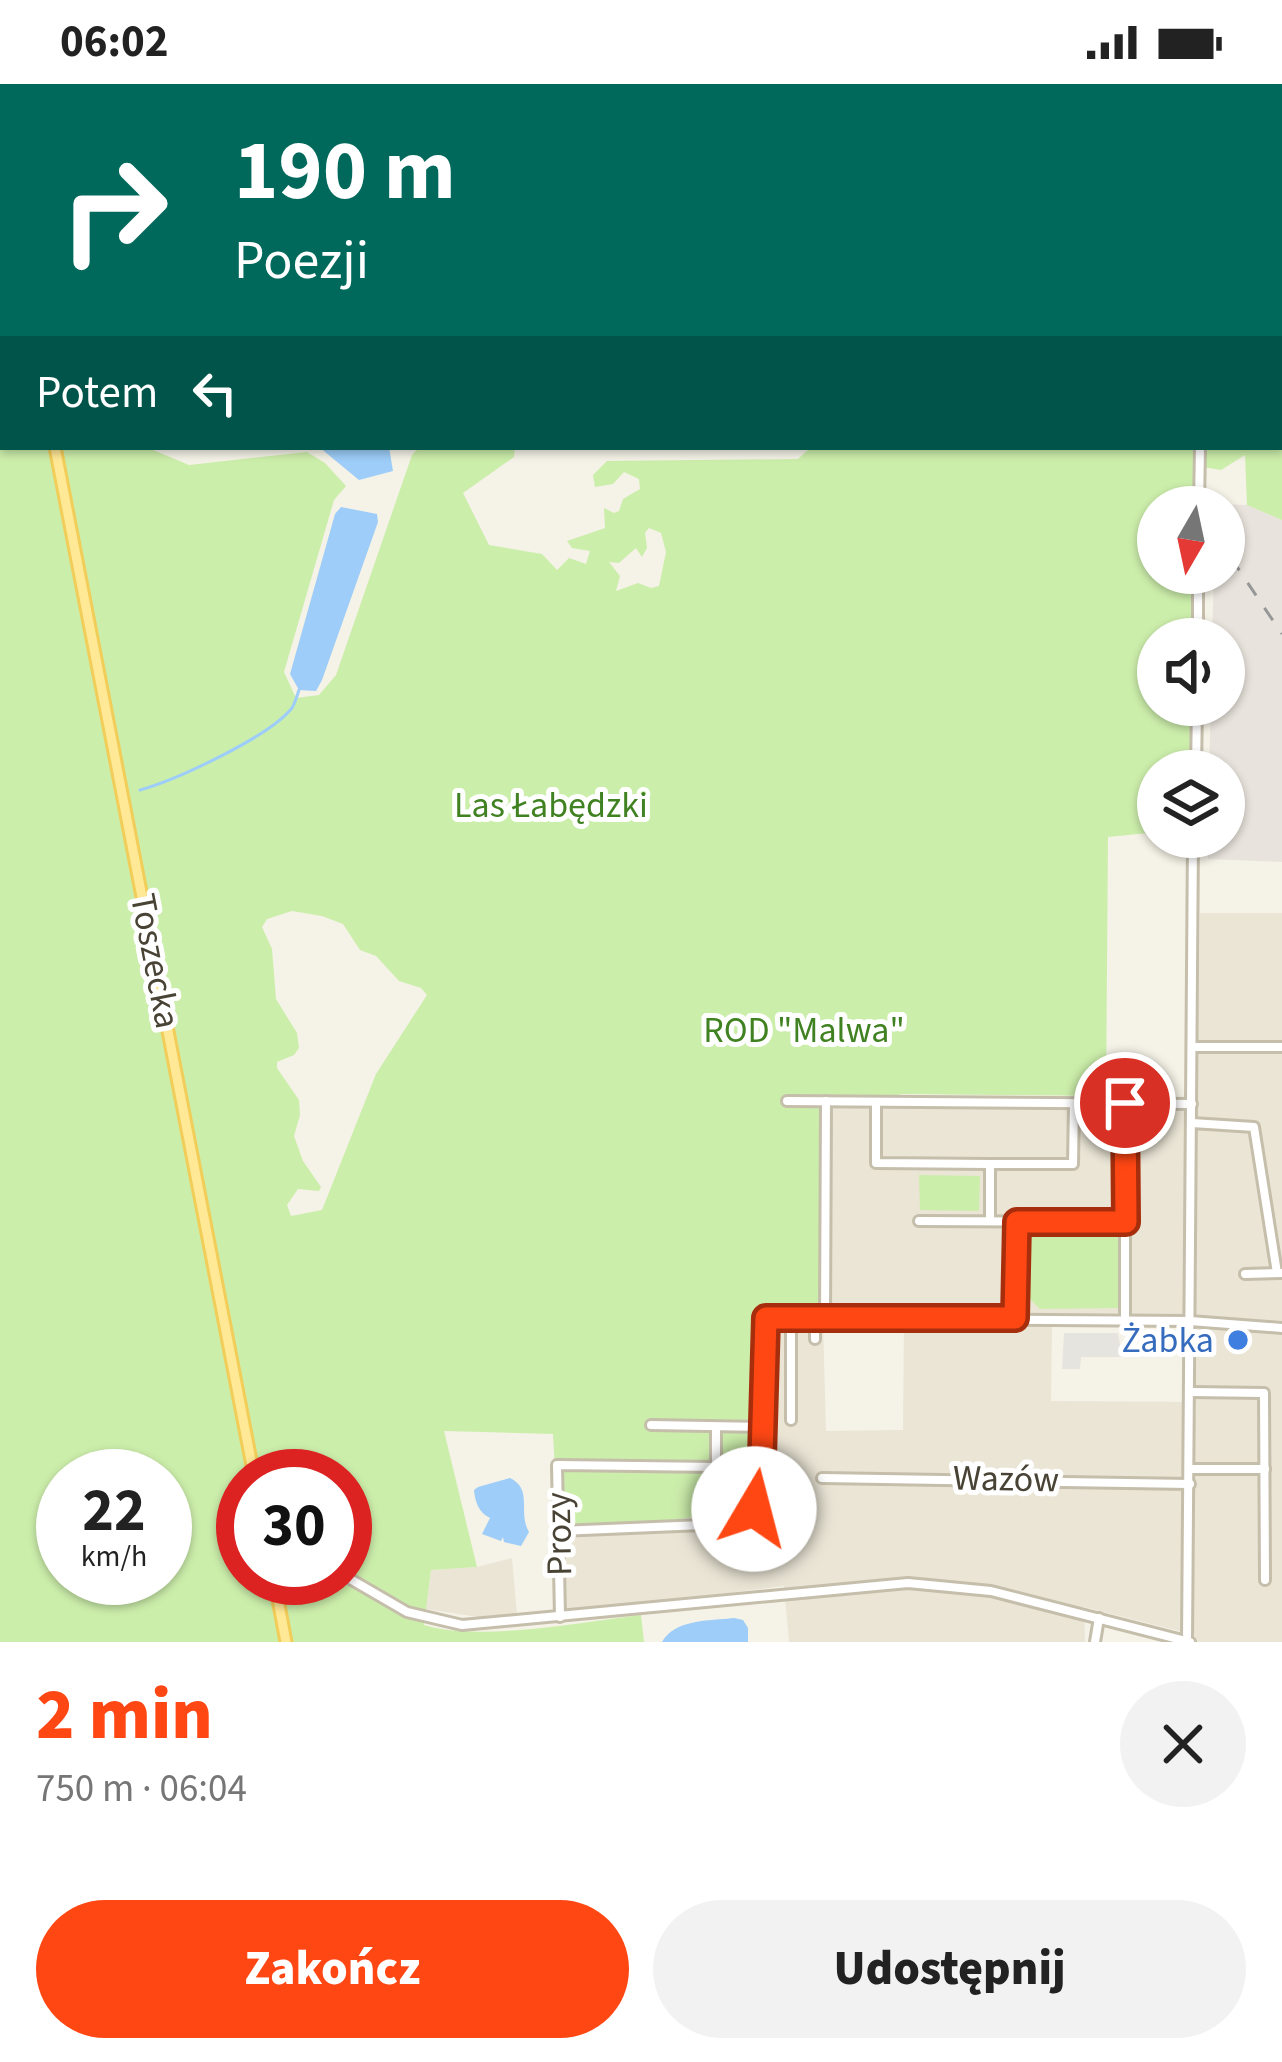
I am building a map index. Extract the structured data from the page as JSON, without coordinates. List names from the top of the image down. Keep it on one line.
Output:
{"streets":{"main road":["Toszecka"],"street":["Wazów","Prozy"]},"parks":["Las Łabędzki","ROD \"Malwa\""],"places":["Żabka"],"north":"bottom","page":{"status":"06:02","turn":["190 m","Poezji"],"then":"Potem","speed":"22 km/h","limit":"30","heading":["2 min","750 m · 06:04"],"buttons":["Zakończ","Udostępnij"]}}
